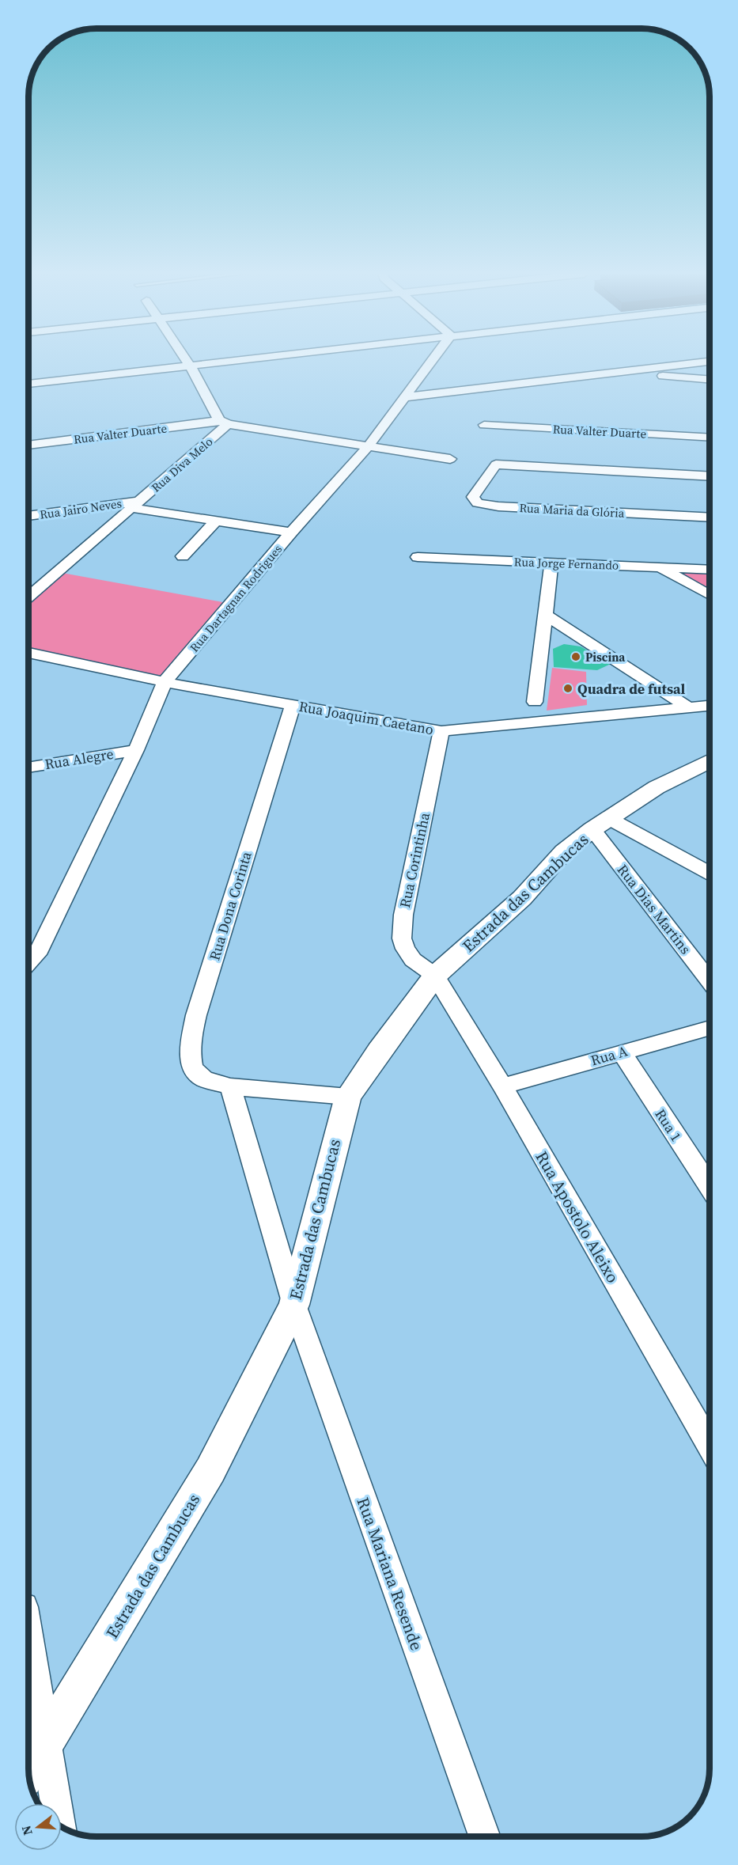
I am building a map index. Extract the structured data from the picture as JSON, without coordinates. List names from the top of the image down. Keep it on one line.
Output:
{"streets":{"street":["Rua Valter Duarte","Rua Diva Melo","Rua Jairo Neves","Rua Maria da Glória","Rua Jorge Fernando","Rua Dartagnan Rodrigues","Rua Joaquim Caetano","Rua Alegre","Rua Corintinha","Estrada das Cambucas","Rua Dona Corinta","Rua Dias Martins","Rua A","Rua 1","Rua Apostolo Aleixo","Rua Mariana Resende"]},"crossings":[["Rua Valter Duarte","Rua Diva Melo"],["Rua Valter Duarte","Rua Dartagnan Rodrigues"],["Rua Diva Melo","Rua Jairo Neves"],["Rua Jairo Neves","Rua Dartagnan Rodrigues"],["Rua Dartagnan Rodrigues","Rua Joaquim Caetano"],["Rua Dartagnan Rodrigues","Rua Alegre"],["Rua Joaquim Caetano","Rua Corintinha"],["Rua Joaquim Caetano","Rua Dona Corinta"],["Rua Corintinha","Estrada das Cambucas"],["Rua Corintinha","Rua Apostolo Aleixo"],["Estrada das Cambucas","Rua Dona Corinta"],["Estrada das Cambucas","Rua Dias Martins"],["Estrada das Cambucas","Rua Apostolo Aleixo"],["Estrada das Cambucas","Rua Mariana Resende"],["Rua A","Rua 1"],["Rua A","Rua Apostolo Aleixo"]],"places":["Piscina","Quadra de futsal"],"north":"left"}
